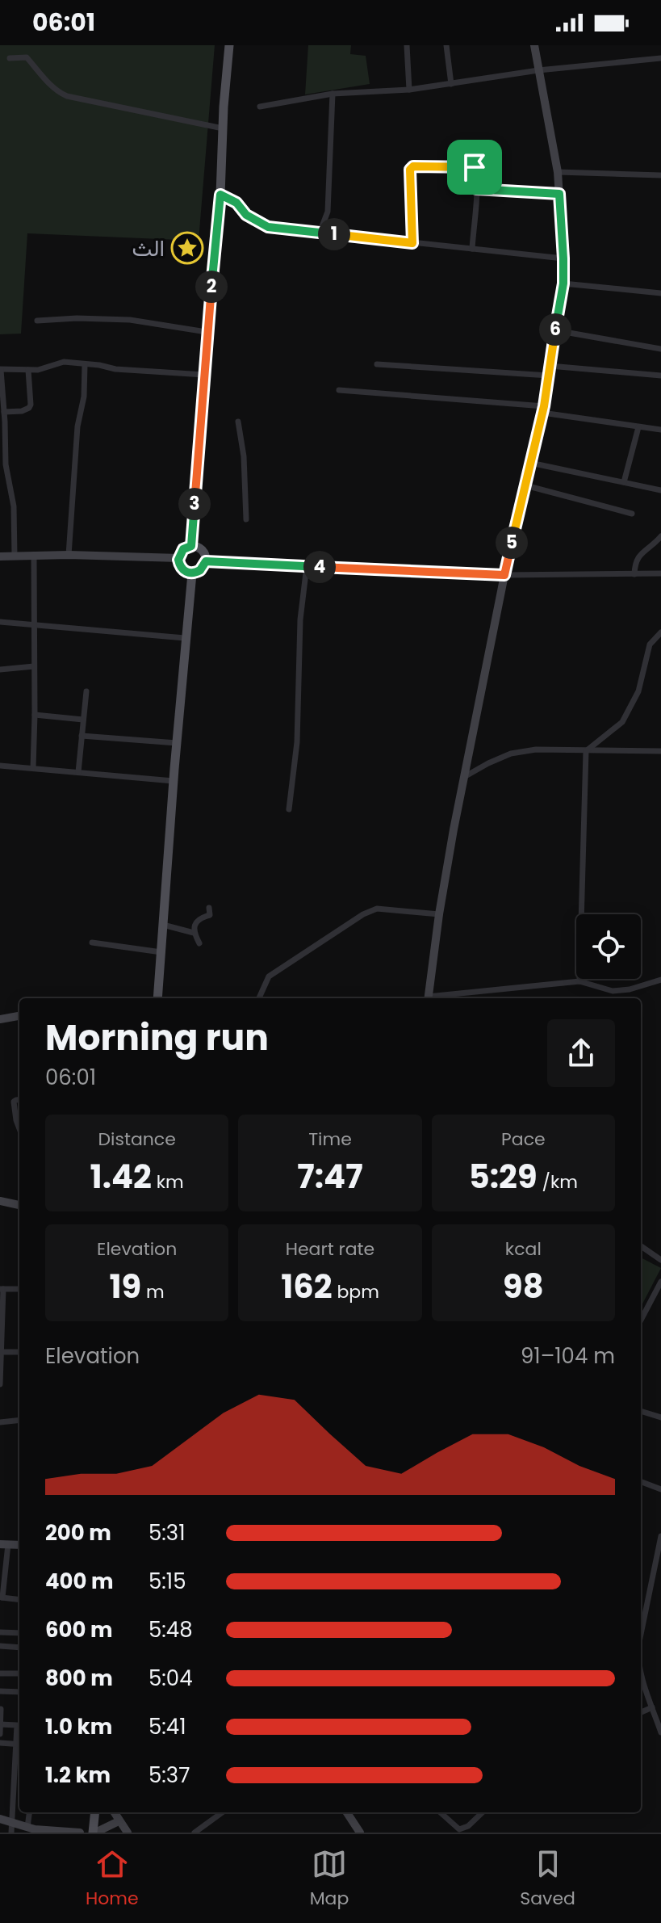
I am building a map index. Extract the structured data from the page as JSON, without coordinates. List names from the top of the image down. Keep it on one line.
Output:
{"places":{"place":["الث"]},"page":{"status":"06:01","pins":["1","2","6","3","5","4"],"heading":["Morning run","06:01"],"stats":[["Distance","1.42 km"],["Time","7:47"],["Pace","5:29 /km"],["Elevation","19 m"],["Heart rate","162 bpm"],["kcal","98"]],"chart":["Elevation","91–104 m"],"list":[{"name":"200 m","note":"5:31"},{"name":"400 m","note":"5:15"},{"name":"600 m","note":"5:48"},{"name":"800 m","note":"5:04"},{"name":"1.0 km","note":"5:41"},{"name":"1.2 km","note":"5:37"}],"tabs":["Home","Map","Saved"]}}
